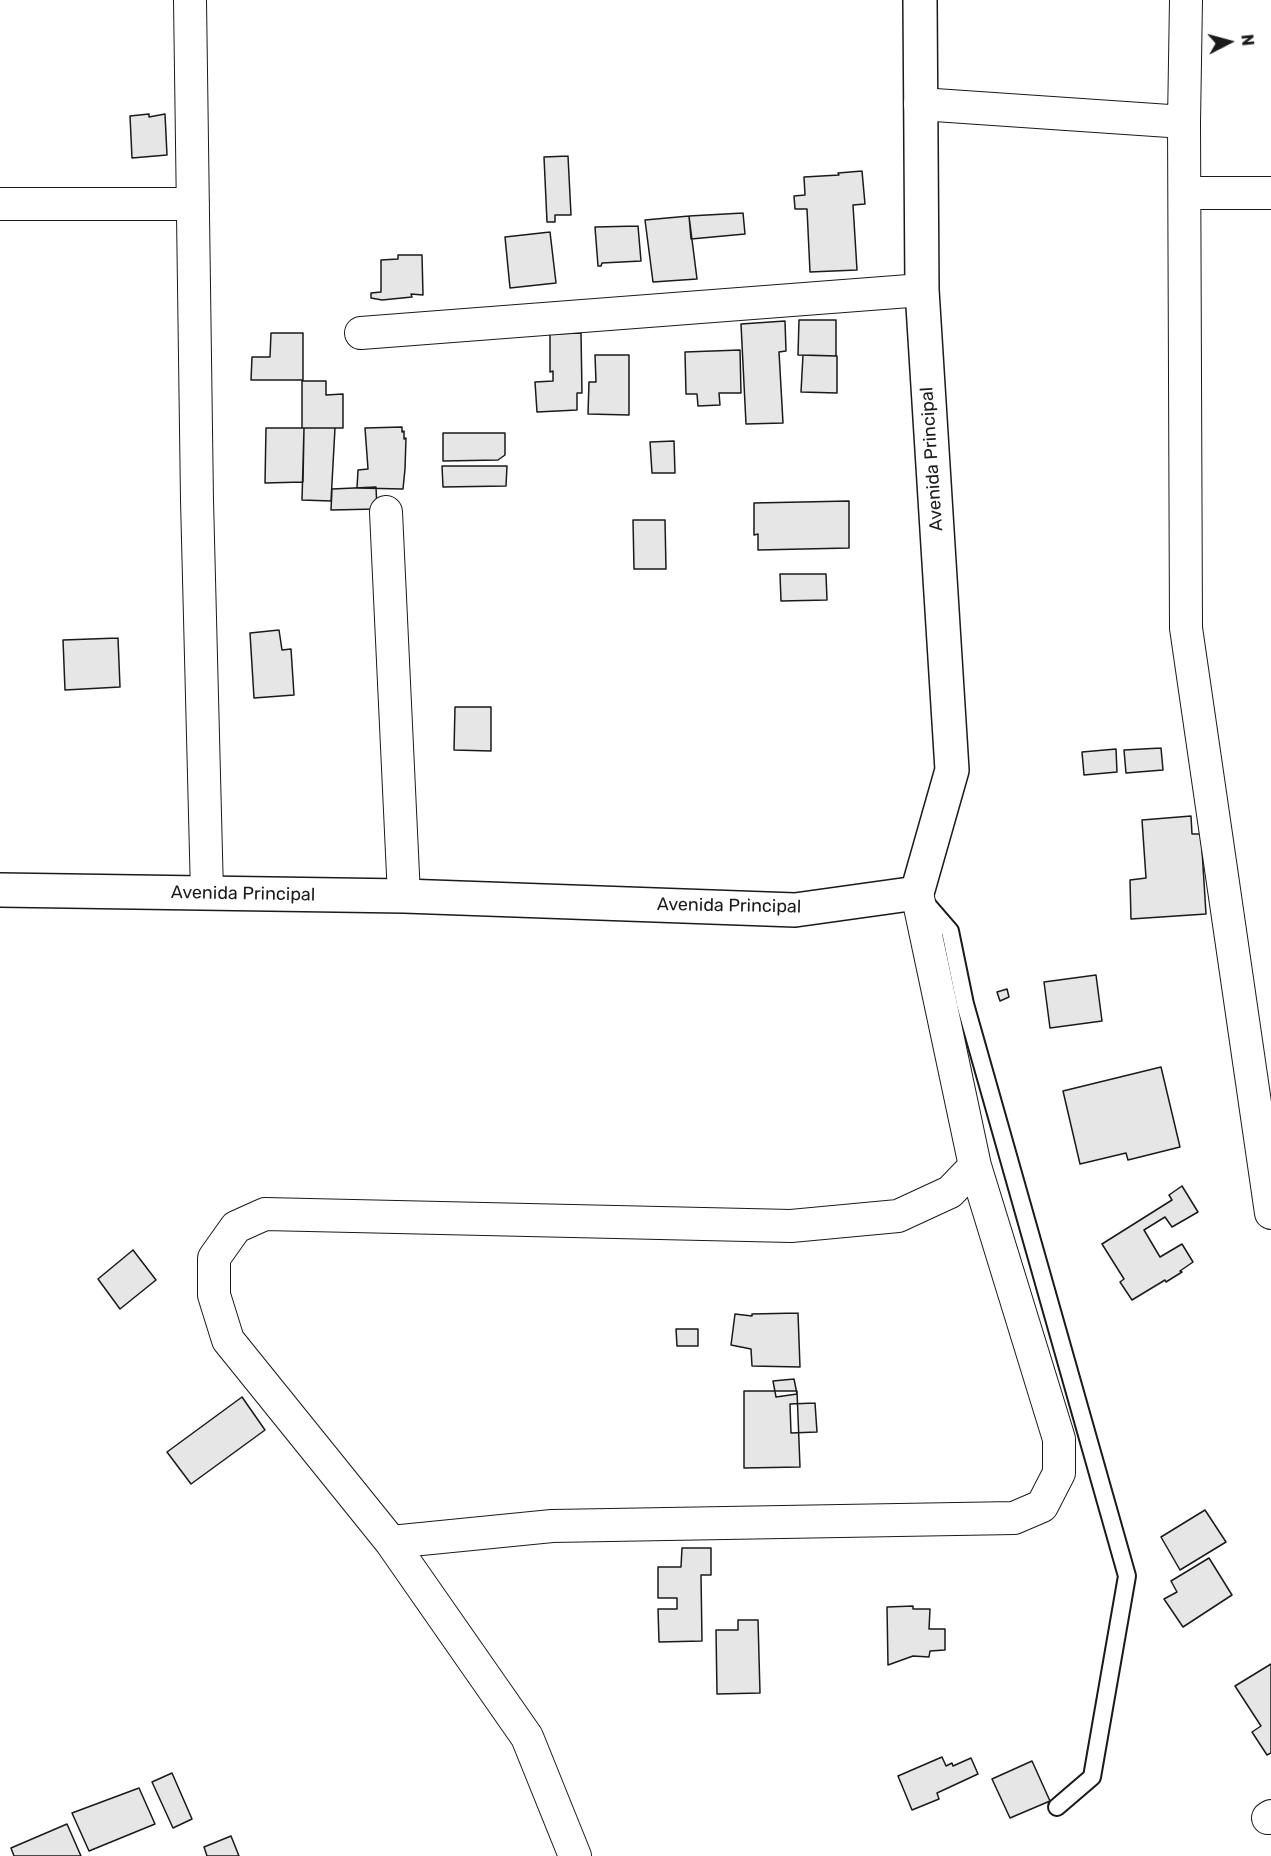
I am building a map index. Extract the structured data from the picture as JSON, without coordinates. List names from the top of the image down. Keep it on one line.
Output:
{"streets":{"street":["Avenida Principal"]},"north":"right"}
